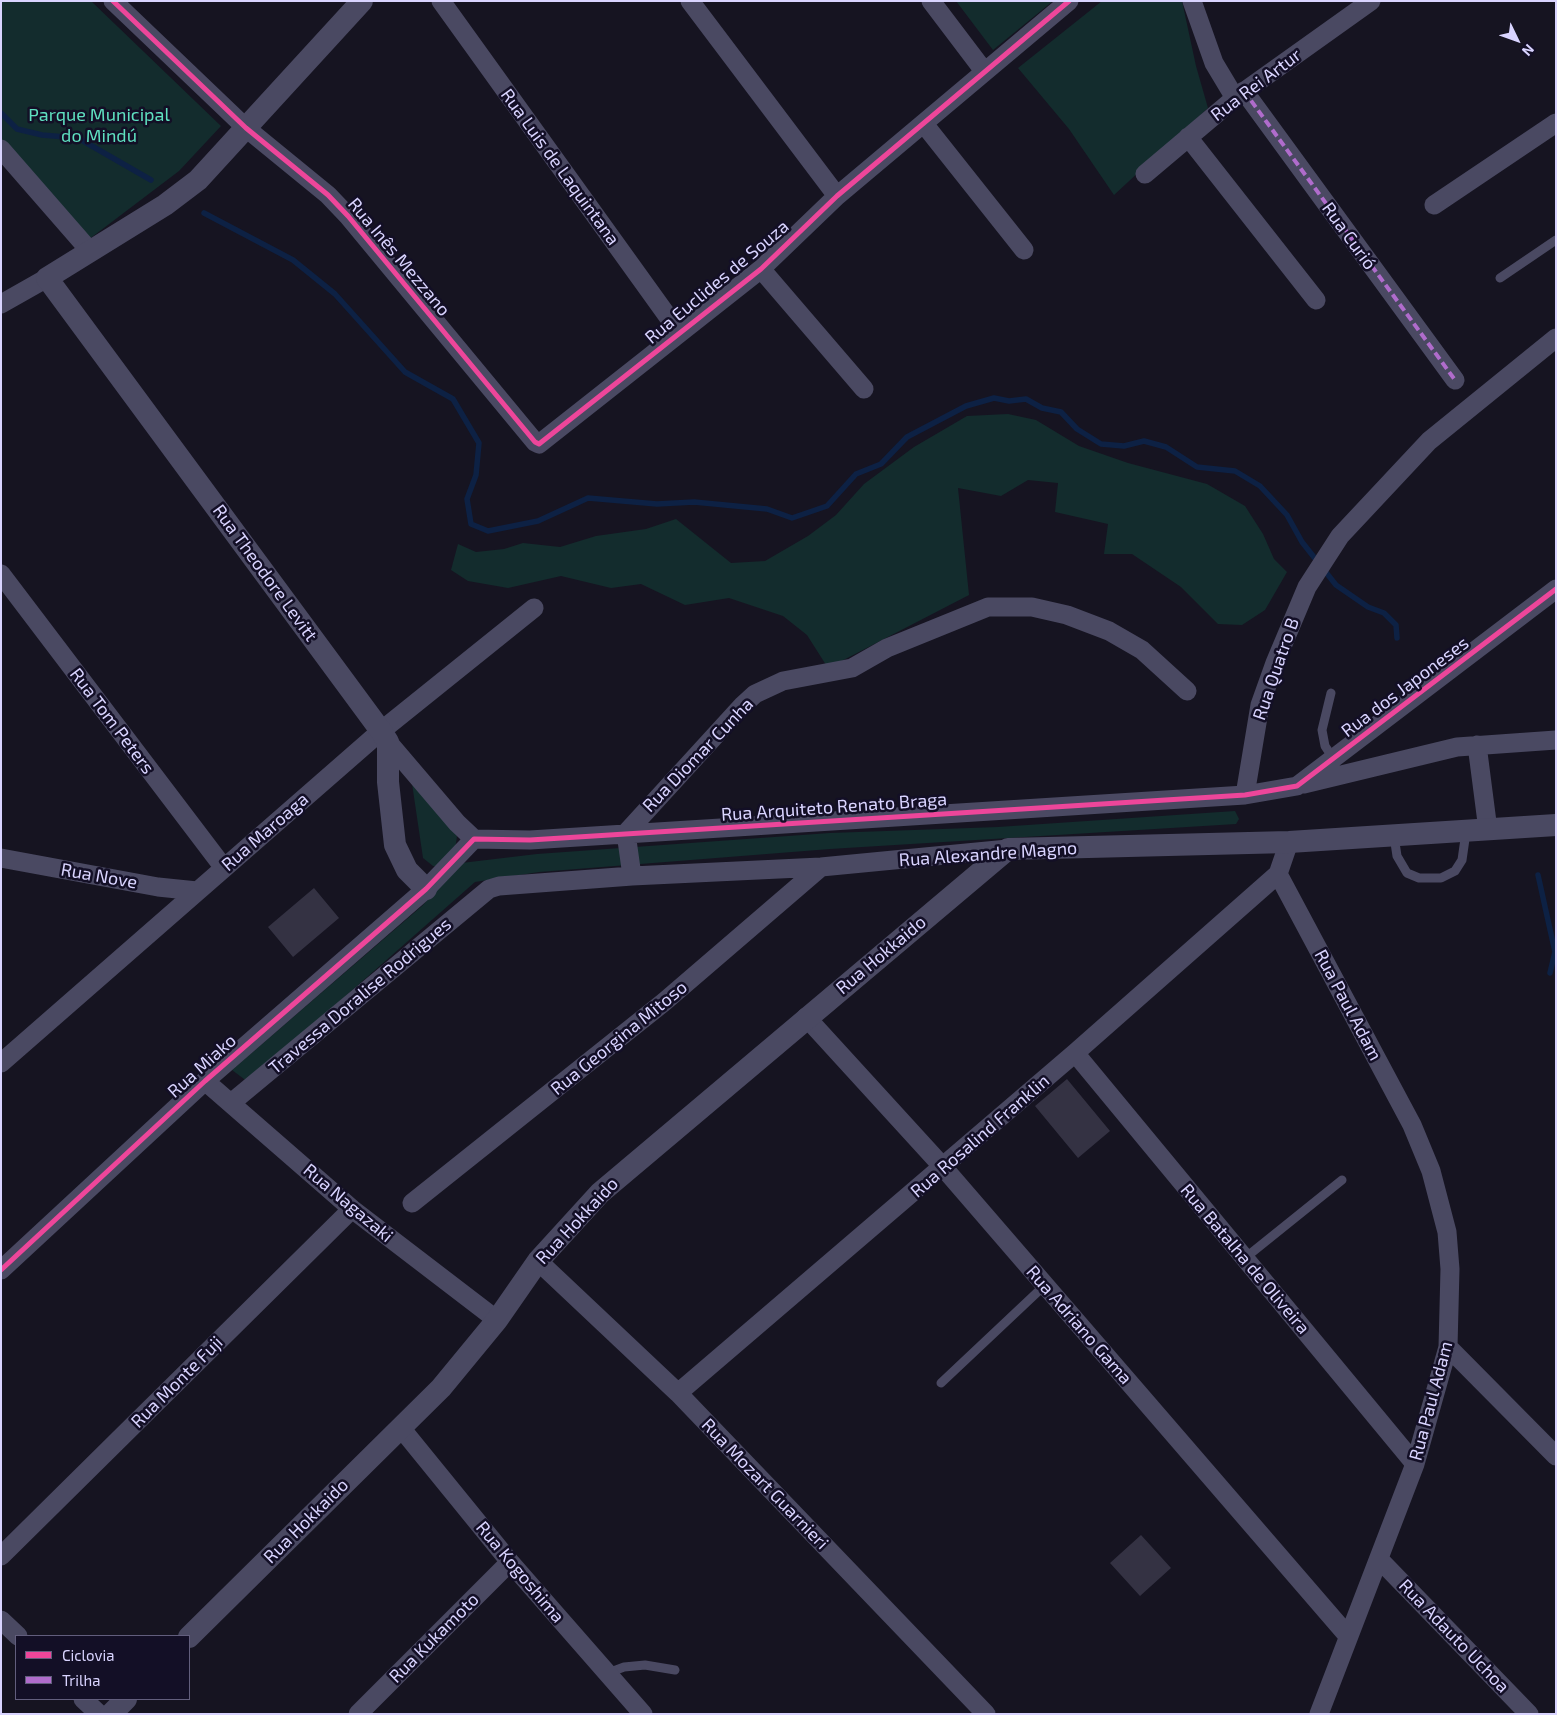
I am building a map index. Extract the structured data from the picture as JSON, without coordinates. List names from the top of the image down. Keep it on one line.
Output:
{"streets":{"street":["Rua Rei Artur","Rua Luis de Laquintana","Rua Curió","Rua Inês Mezzano","Rua Euclides de Souza","Rua Theodore Levitt","Rua Quatro B","Rua dos Japoneses","Rua Tom Peters","Rua Diomar Cunha","Rua Arquiteto Renato Braga","Rua Maroaga","Rua Alexandre Magno","Rua Nove","Rua Hokkaido","Travessa Doralise Rodrigues","Rua Paul Adam","Rua Georgina Mitoso","Rua Miako","Rua Rosalind Franklin","Rua Nagazaki","Rua Batalha de Oliveira","Rua Adriano Gama","Rua Monte Fuji","Rua Mozart Guarnieri","Rua Kogoshima","Rua Adauto Uchoa","Rua Kukamoto"]},"crossings":[["Rua Rei Artur","Rua Curió"],["Rua Luis de Laquintana","Rua Euclides de Souza"],["Rua Inês Mezzano","Rua Euclides de Souza"],["Rua Theodore Levitt","Rua Maroaga"],["Rua Quatro B","Rua dos Japoneses"],["Rua Quatro B","Rua Arquiteto Renato Braga"],["Rua dos Japoneses","Rua Arquiteto Renato Braga"],["Rua Tom Peters","Rua Maroaga"],["Rua Diomar Cunha","Rua Arquiteto Renato Braga"],["Rua Maroaga","Rua Nove"],["Rua Alexandre Magno","Rua Hokkaido"],["Rua Alexandre Magno","Travessa Doralise Rodrigues"],["Rua Alexandre Magno","Rua Georgina Mitoso"],["Rua Hokkaido","Rua Nagazaki"],["Rua Hokkaido","Rua Adriano Gama"],["Rua Hokkaido","Rua Mozart Guarnieri"],["Rua Hokkaido","Rua Kogoshima"],["Travessa Doralise Rodrigues","Rua Nagazaki"],["Rua Paul Adam","Rua Rosalind Franklin"],["Rua Paul Adam","Rua Batalha de Oliveira"],["Rua Paul Adam","Rua Adriano Gama"],["Rua Paul Adam","Rua Adauto Uchoa"],["Rua Miako","Rua Nagazaki"],["Rua Rosalind Franklin","Rua Batalha de Oliveira"],["Rua Rosalind Franklin","Rua Adriano Gama"],["Rua Rosalind Franklin","Rua Mozart Guarnieri"],["Rua Nagazaki","Rua Monte Fuji"],["Rua Kogoshima","Rua Kukamoto"]],"parks":["Parque Municipal do Mindú"],"legend":["Ciclovia","Trilha"],"north":"bottom right"}
